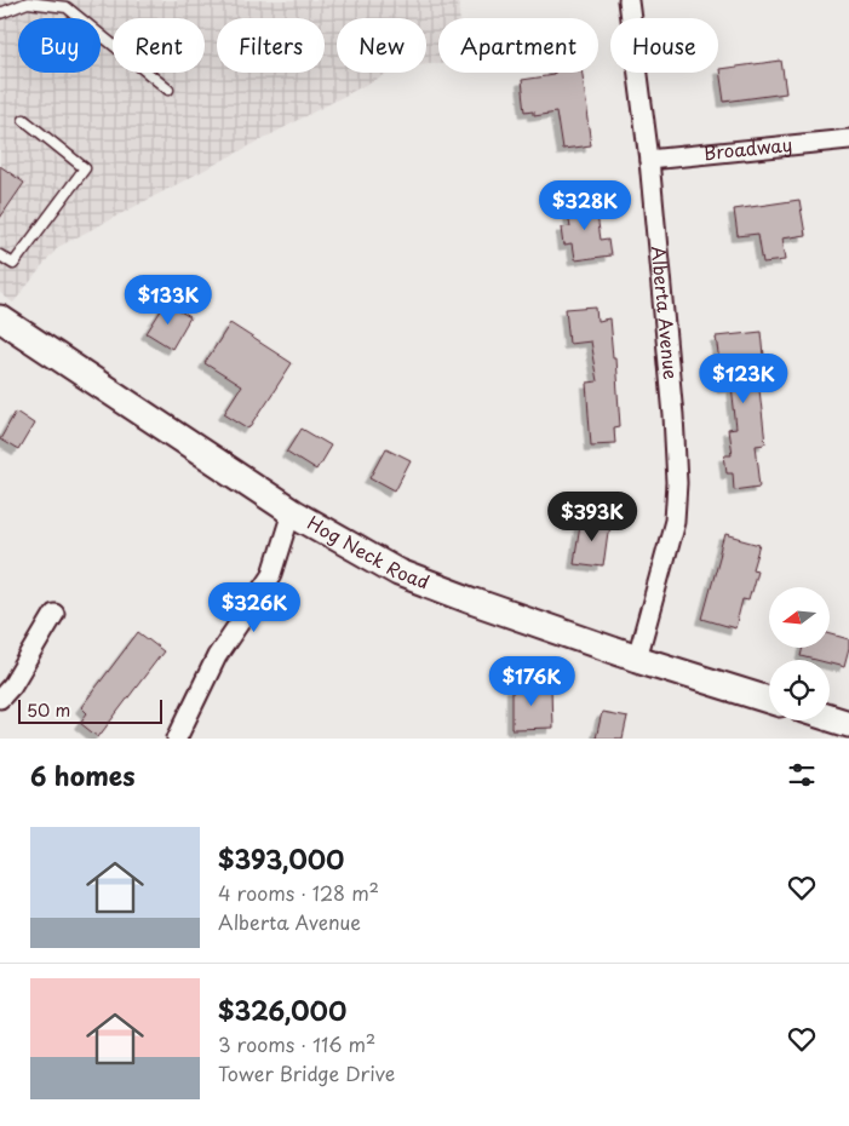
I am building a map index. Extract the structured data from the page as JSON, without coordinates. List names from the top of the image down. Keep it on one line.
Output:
{"streets":{"main road":["Hog Neck Road"],"street":["Broadway","Alberta Avenue"]},"crossings":[["Broadway","Alberta Avenue"],["Alberta Avenue","Hog Neck Road"]],"scale_bar":"50 m","north":"left","page":{"chip":["Buy","Rent","Filters","New","Apartment","House"],"price":["$328K","$133K","$123K","$393K","$326K","$176K"],"scale":"50 m","heading":"6 homes","list":[{"name":"$393,000","note":"4 rooms · 128 m² · Alberta Avenue"},{"name":"$326,000","note":"3 rooms · 116 m² · Tower Bridge Drive"}]}}
